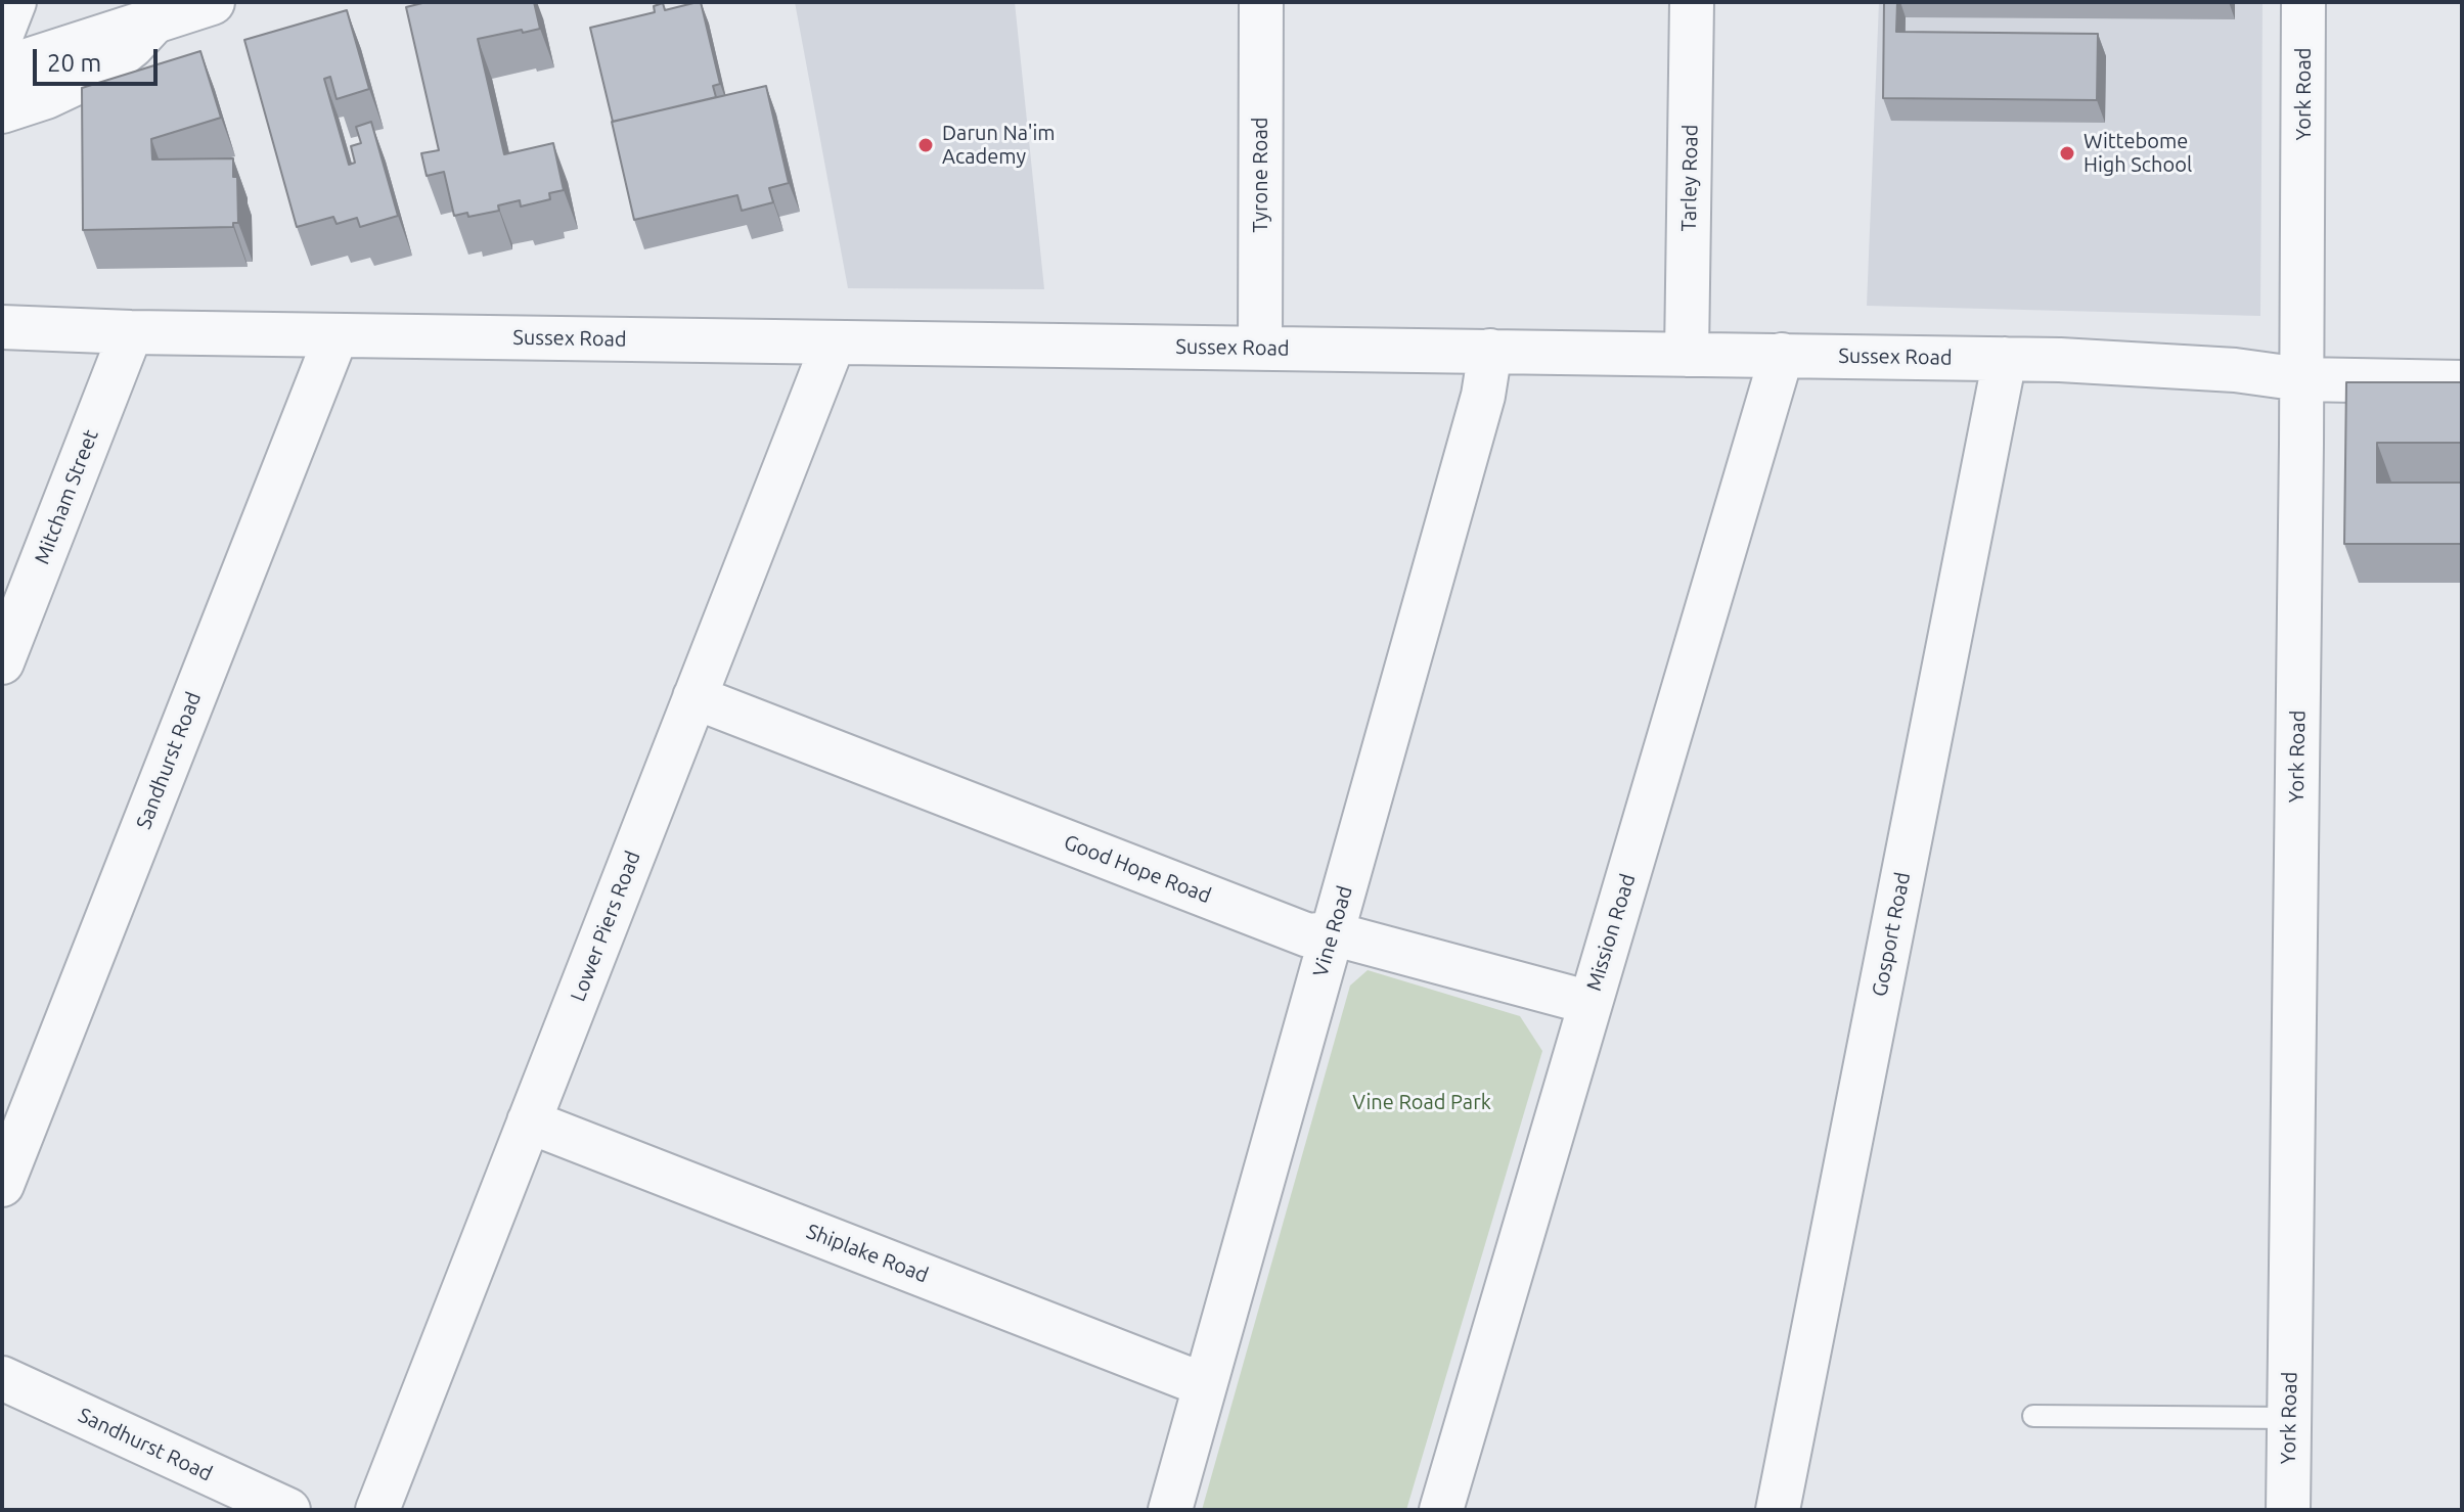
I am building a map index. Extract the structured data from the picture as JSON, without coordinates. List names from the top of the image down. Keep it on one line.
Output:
{"streets":{"street":["York Road","Tyrone Road","Tarley Road","Sussex Road","Mitcham Street","Sandhurst Road","Good Hope Road","Lower Piers Road","Vine Road","Mission Road","Gosport Road","Shiplake Road"]},"crossings":[["York Road","Sussex Road"],["Tyrone Road","Sussex Road"],["Tarley Road","Sussex Road"],["Sussex Road","Mitcham Street"],["Sussex Road","Sandhurst Road"],["Sussex Road","Lower Piers Road"],["Sussex Road","Vine Road"],["Sussex Road","Mission Road"],["Sussex Road","Gosport Road"],["Good Hope Road","Lower Piers Road"],["Good Hope Road","Vine Road"],["Good Hope Road","Mission Road"],["Lower Piers Road","Shiplake Road"],["Vine Road","Shiplake Road"]],"parks":["Vine Road Park"],"places":["Darun Na'im Academy","Wittebome High School"],"scale_bar":"20 m"}
